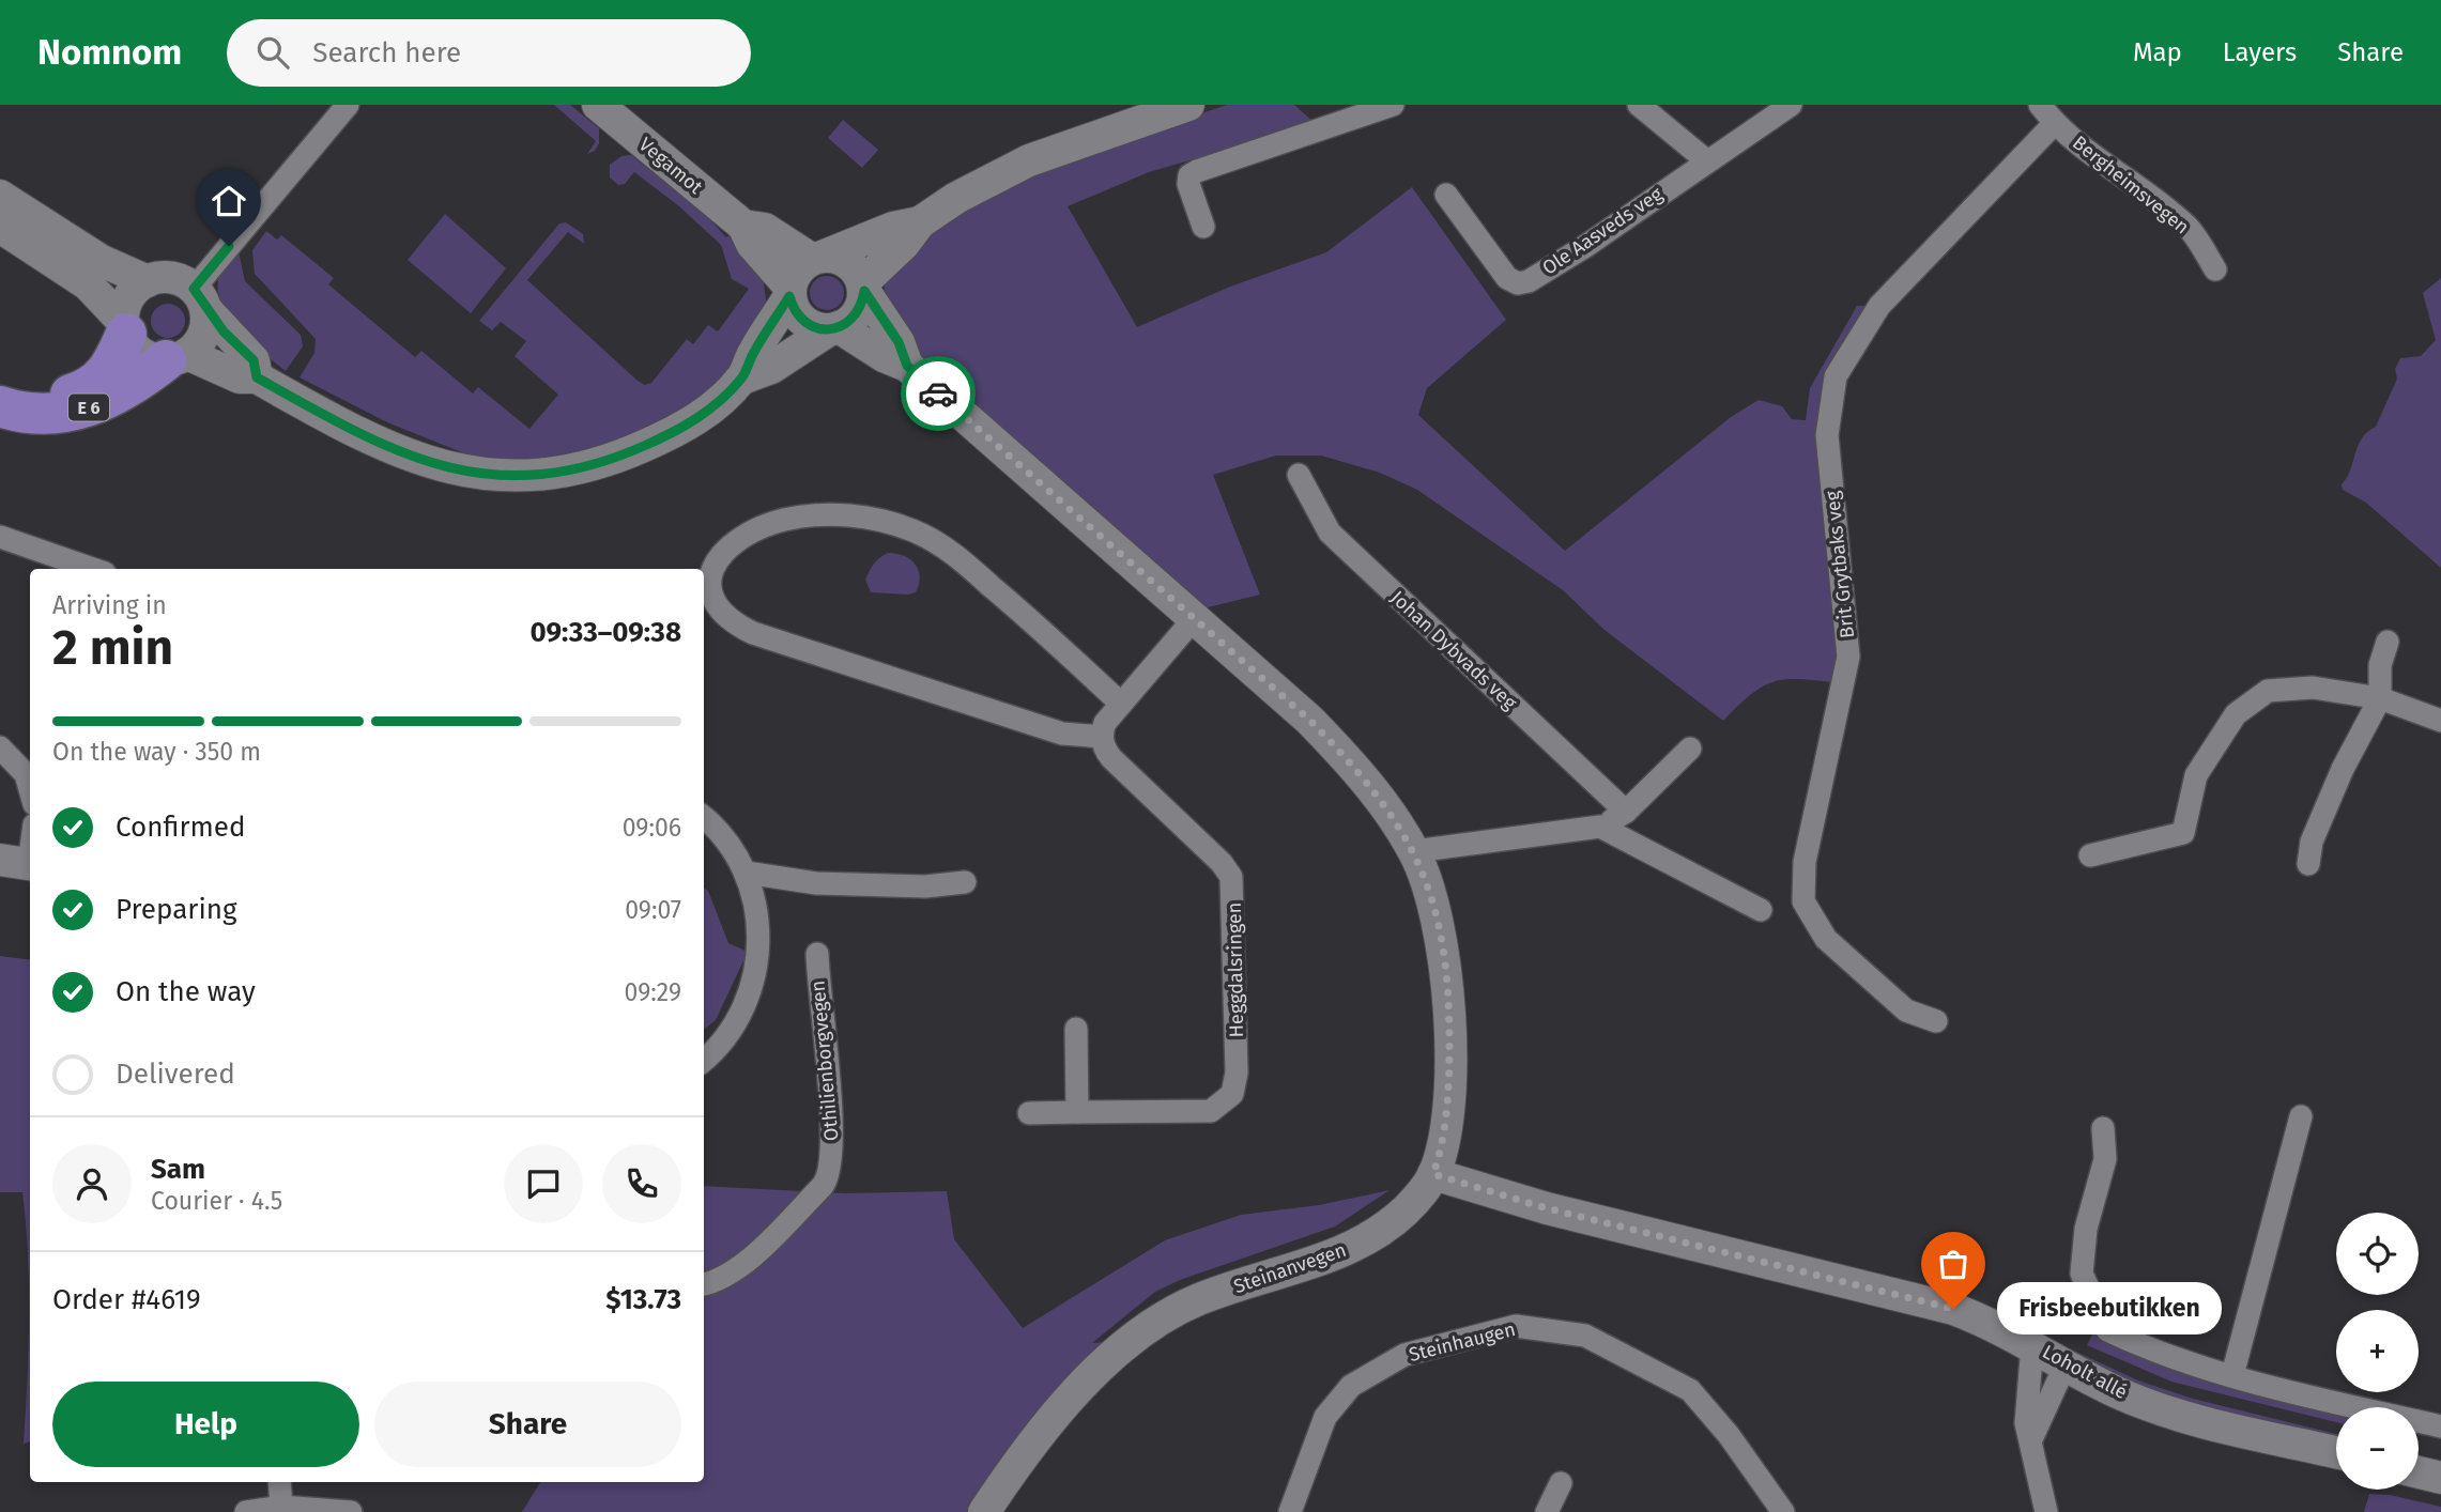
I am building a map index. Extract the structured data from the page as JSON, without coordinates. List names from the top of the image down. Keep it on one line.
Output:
{"streets":{"highway":["E 6"],"main road":["Vegamot","Steinanvegen","Loholt allé"],"street":["Bergheimsvegen","Ole Aasveds veg","Brit Grytbaks veg","Johan Dybvads veg","Heggdalsringen","Othilienborgvegen","Steinhaugen"]},"crossings":[["Vegamot","Steinanvegen"],["Bergheimsvegen","Brit Grytbaks veg"],["Steinanvegen","Loholt allé"]],"places":["Frisbeebutikken"],"page":{"header":"Nomnom","search":"Search here","nav":["Map","Layers","Share"],"heading":["2 min","Arriving in","09:33–09:38"],"panel":["Sam","Courier · 4.5","Order #4619","$13.73"],"bar":"On the way · 350 m","list":[["Confirmed","09:06"],["Preparing","09:07"],["On the way","09:29"],"Delivered"],"map_buttons":["+","−"],"bubble":"Frisbeebutikken","buttons":["Help","Share"]}}
